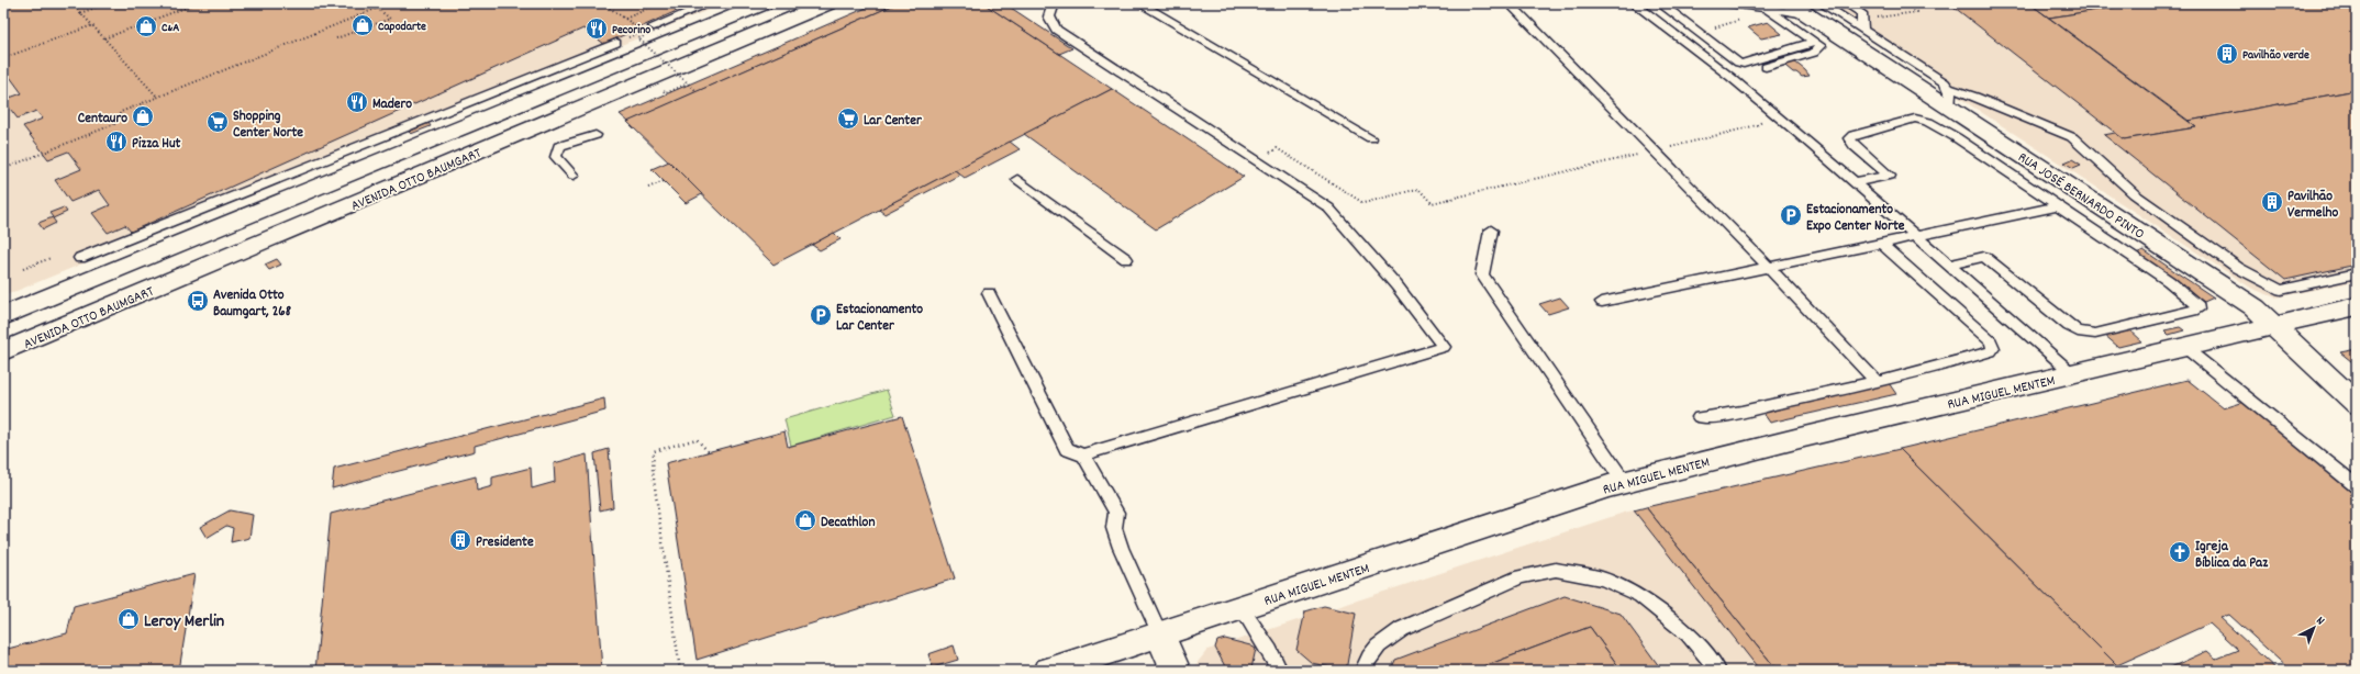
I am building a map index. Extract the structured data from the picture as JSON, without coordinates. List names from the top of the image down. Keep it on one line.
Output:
{"streets":{"street":["AVENIDA OTTO BAUMGART","RUA JOSÉ BERNARDO PINTO","RUA MIGUEL MENTEM"]},"crossings":[["RUA JOSÉ BERNARDO PINTO","RUA MIGUEL MENTEM"]],"places":{"shop":["Capodarte","C&A","Centauro","Decathlon","Leroy Merlin"],"restaurant":["Pecorino","Madero","Pizza Hut"],"building":["Pavilhão verde","Pavilhão Vermelho","Presidente"],"supermarket":["Lar Center","Shopping Center Norte"],"parking":["Estacionamento Expo Center Norte","Estacionamento Lar Center"],"bus stop":["Avenida Otto Baumgart, 268"],"church":["Igreja Bíblica da Paz"]},"north":"top right"}
